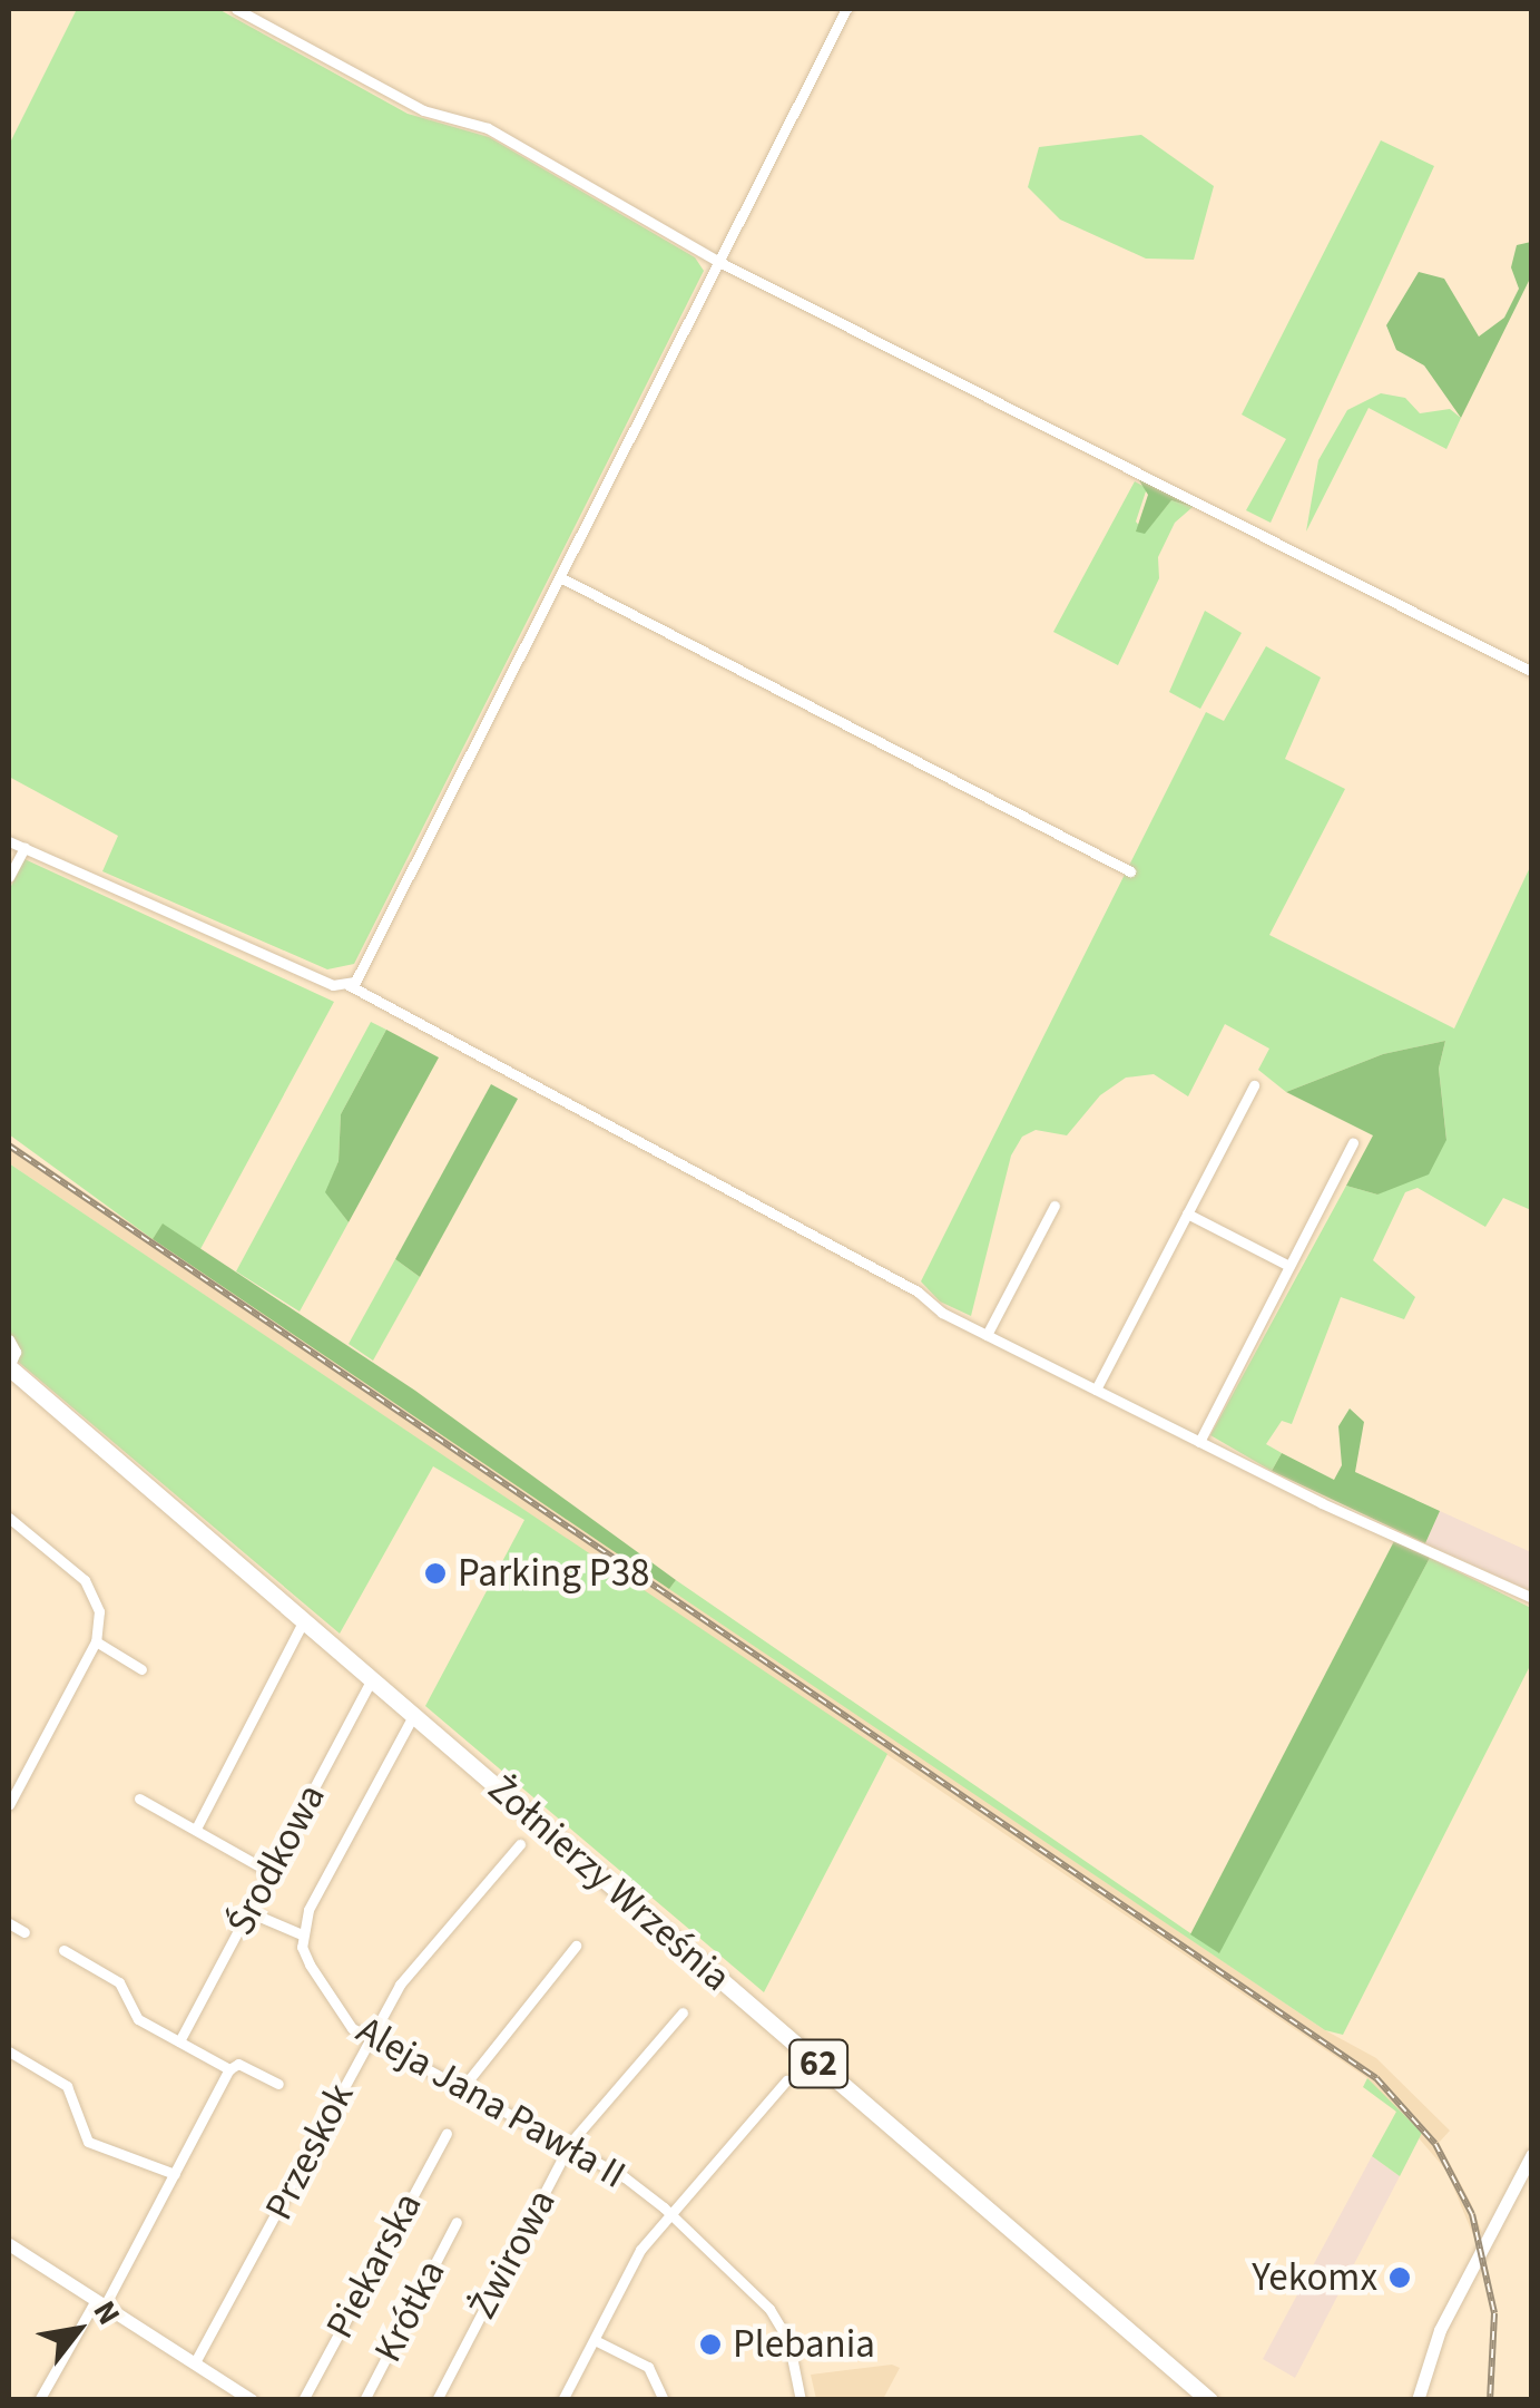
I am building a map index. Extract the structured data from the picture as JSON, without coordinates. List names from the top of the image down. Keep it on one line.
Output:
{"streets":{"main road":["Żołnierzy Września","62"],"street":["Środkowa","Aleja Jana Pawła II","Przeskok","Żwirowa","Piekarska","Krótka"]},"crossings":[["Środkowa","Żołnierzy Września"],["Aleja Jana Pawła II","Przeskok"],["Aleja Jana Pawła II","Żwirowa"]],"places":["Parking P38","Yekomx","Plebania"],"north":"top right"}
